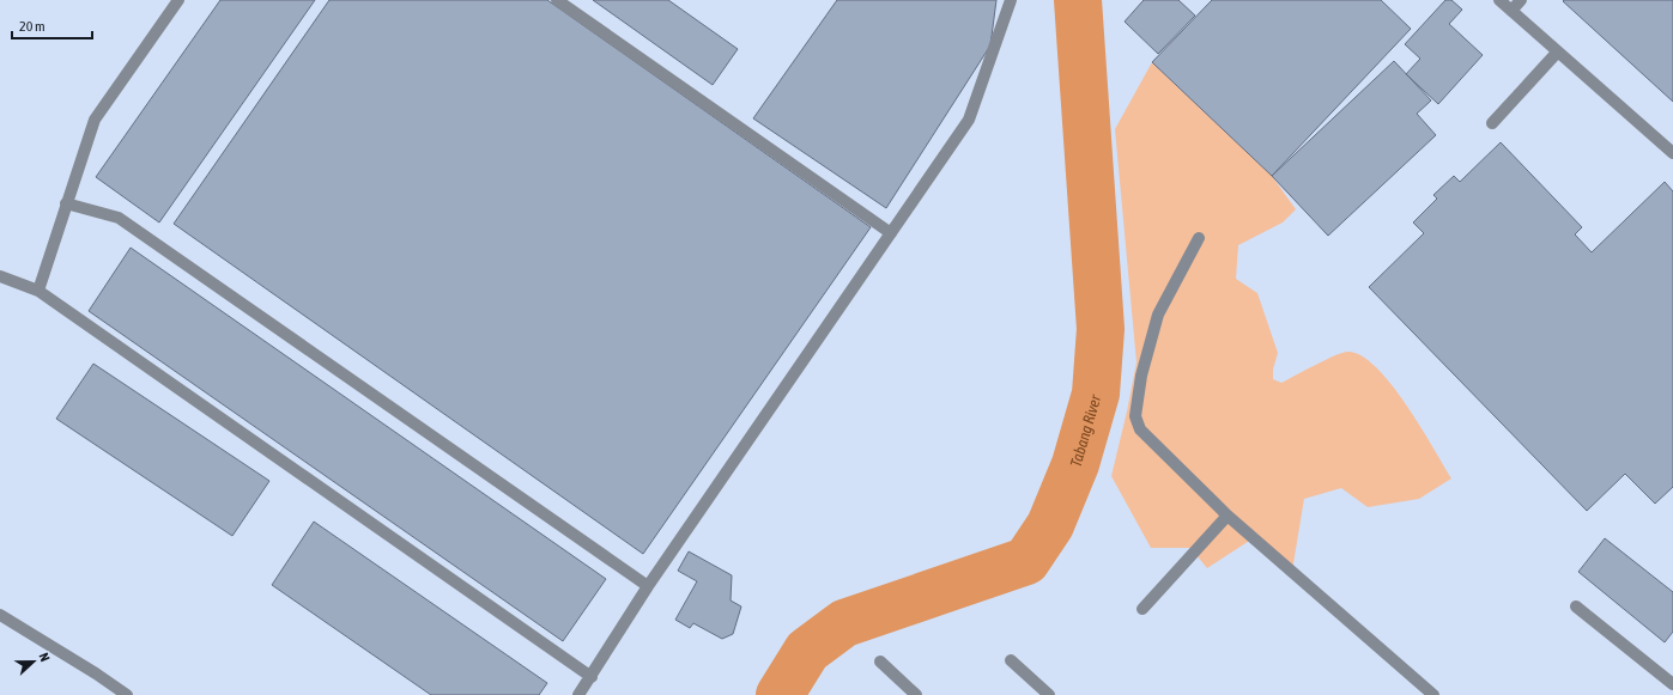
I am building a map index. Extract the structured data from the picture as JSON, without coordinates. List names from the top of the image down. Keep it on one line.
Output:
{"water":["Tabang River"],"scale_bar":"20 m","north":"right"}
